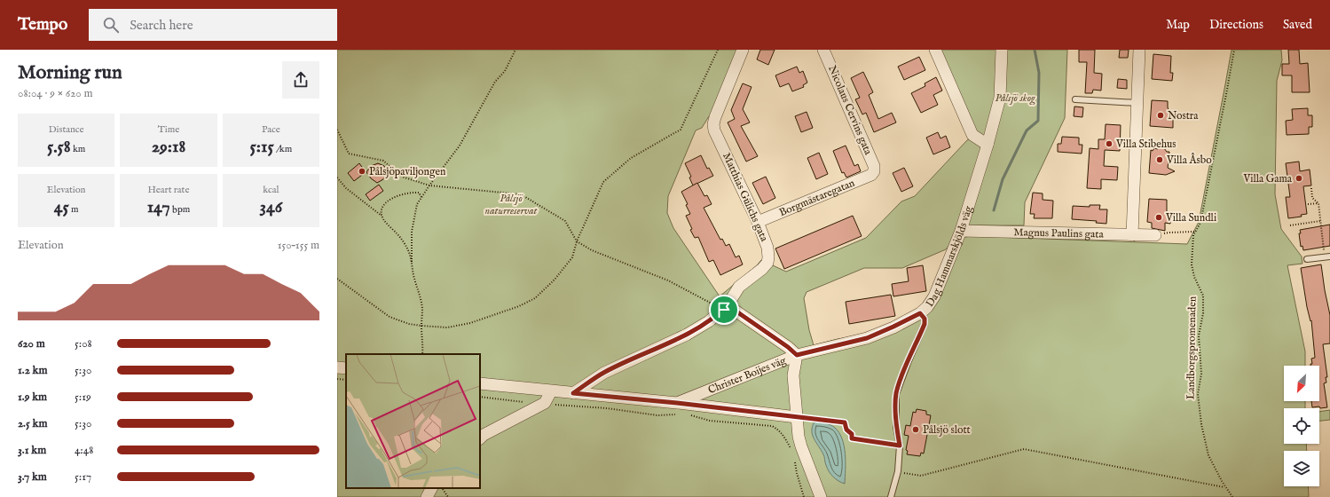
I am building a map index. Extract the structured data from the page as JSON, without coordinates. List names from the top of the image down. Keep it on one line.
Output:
{"streets":{"street":["Nicolaus Cervins gata","Matthias Gülichs gata","Borgmästaregatan","Magnus Paulins gata","Dag Hammarskjölds väg","Christer Boijes väg"],"path":["Landborgspromenaden"]},"crossings":[["Nicolaus Cervins gata","Borgmästaregatan"],["Matthias Gülichs gata","Borgmästaregatan"],["Matthias Gülichs gata","Christer Boijes väg"],["Magnus Paulins gata","Dag Hammarskjölds väg"],["Dag Hammarskjölds väg","Christer Boijes väg"]],"parks":["Pålsjö skog","Pålsjö naturreservat"],"places":["Nostra","Villa Stibehus","Villa Åsbo","Pålsjöpaviljongen","Villa Gama","Villa Sundli","Pålsjö slott"],"north":"bottom left","page":{"header":"Tempo","search":"Search here","nav":["Map","Directions","Saved"],"heading":["Morning run","08:04 · 9 × 620 m"],"stats":[["Distance","5.58 km"],["Time","29:18"],["Pace","5:15 /km"],["Elevation","45 m"],["Heart rate","147 bpm"],["kcal","346"]],"chart":["Elevation","150–155 m"],"list":[{"name":"620 m","note":"5:08"},{"name":"1.2 km","note":"5:30"},{"name":"1.9 km","note":"5:19"},{"name":"2.5 km","note":"5:30"},{"name":"3.1 km","note":"4:48"},{"name":"3.7 km","note":"5:17"}]}}
